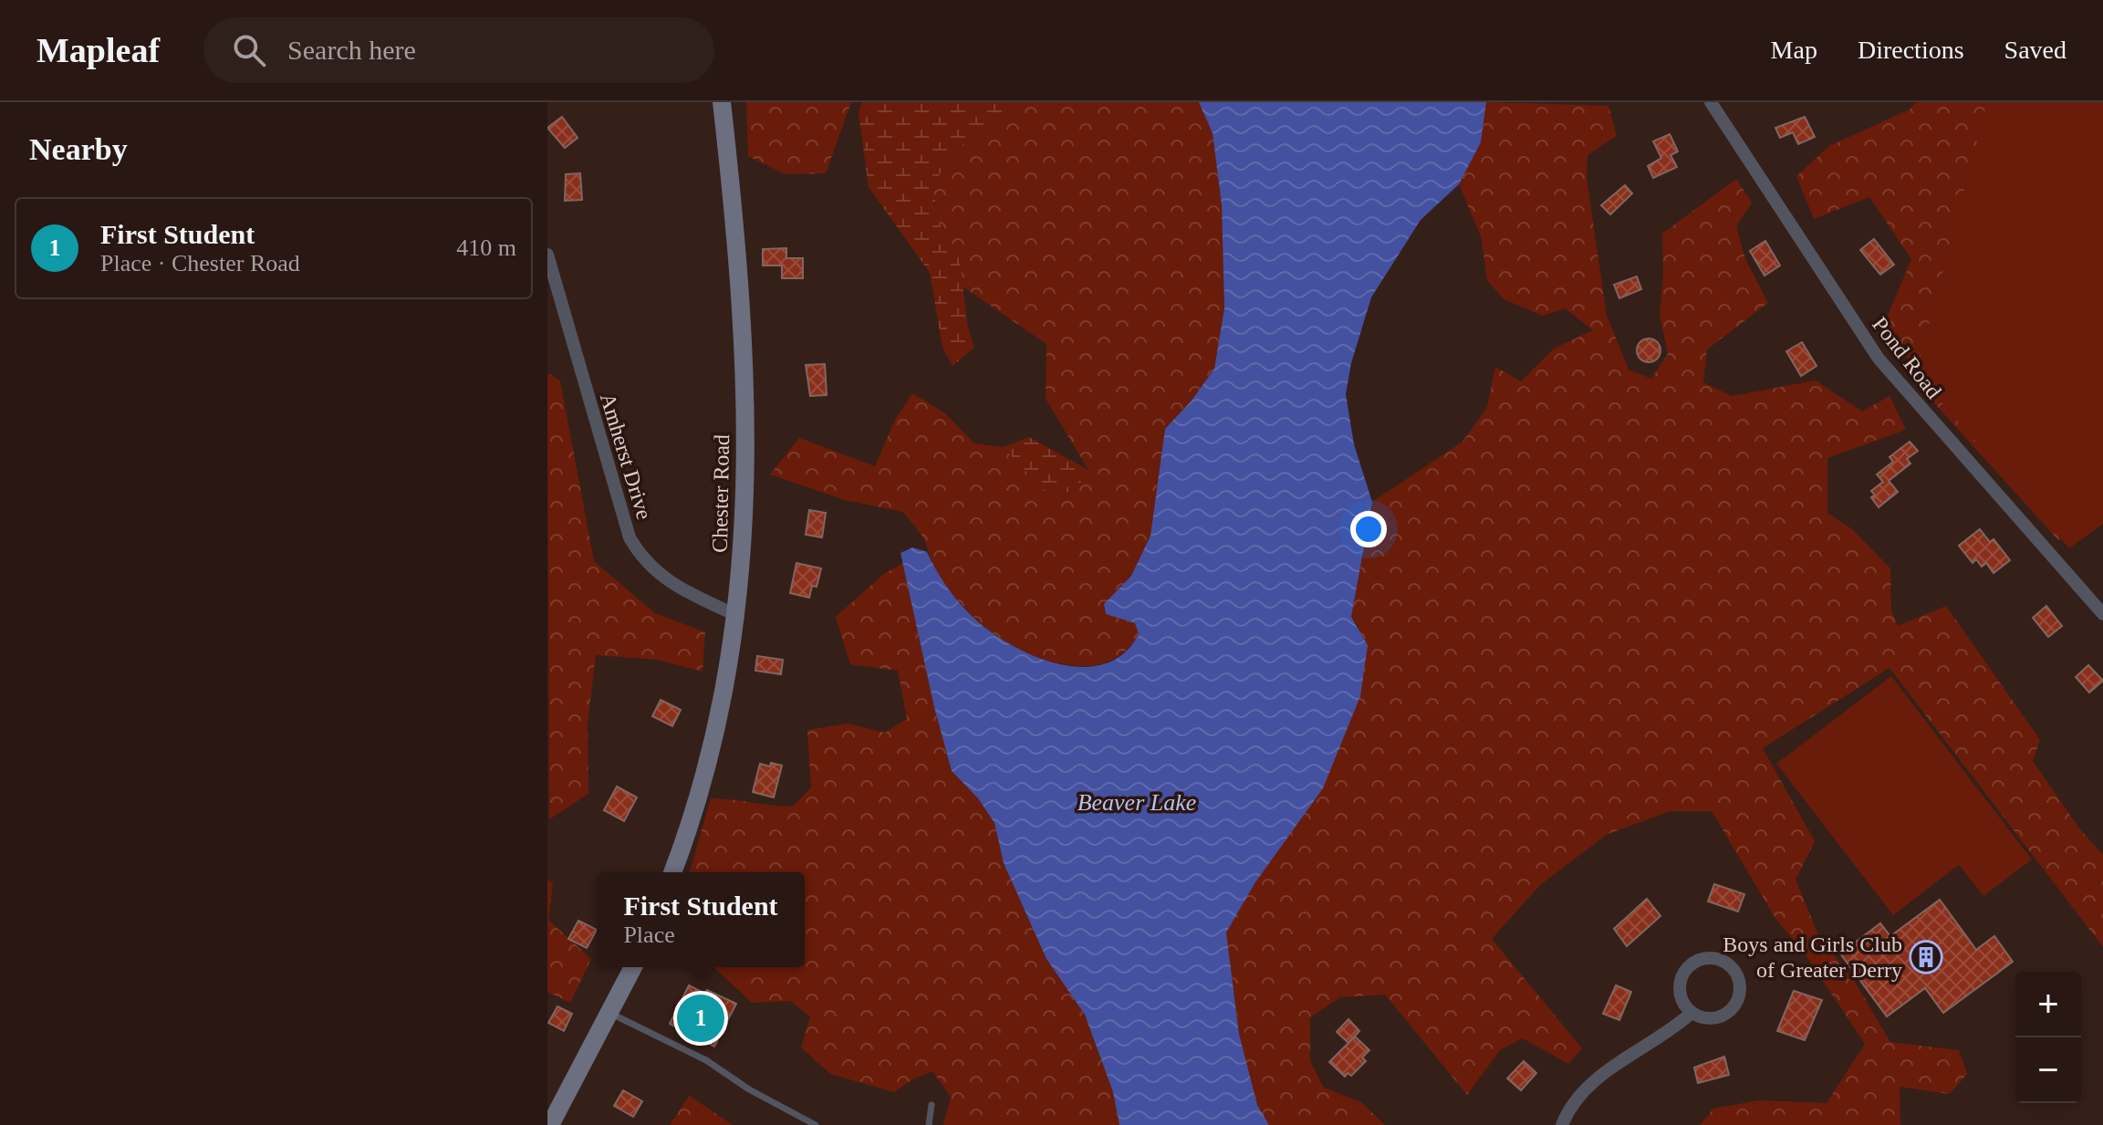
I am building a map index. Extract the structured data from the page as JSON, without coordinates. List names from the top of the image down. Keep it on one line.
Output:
{"streets":{"main road":["Chester Road"],"street":["Pond Road","Amherst Drive"]},"crossings":[["Amherst Drive","Chester Road"]],"water":["Beaver Lake"],"places":{"building":["Boys and Girls Club of Greater Derry"]},"page":{"header":"Mapleaf","search":"Search here","nav":["Map","Directions","Saved"],"heading":"Nearby","list":[{"mark":"1","name":"First Student","note":"Place · Chester Road","value":"410 m"}],"popup":["First Student","Place"],"map_buttons":["+","−"],"pins":"1"}}
